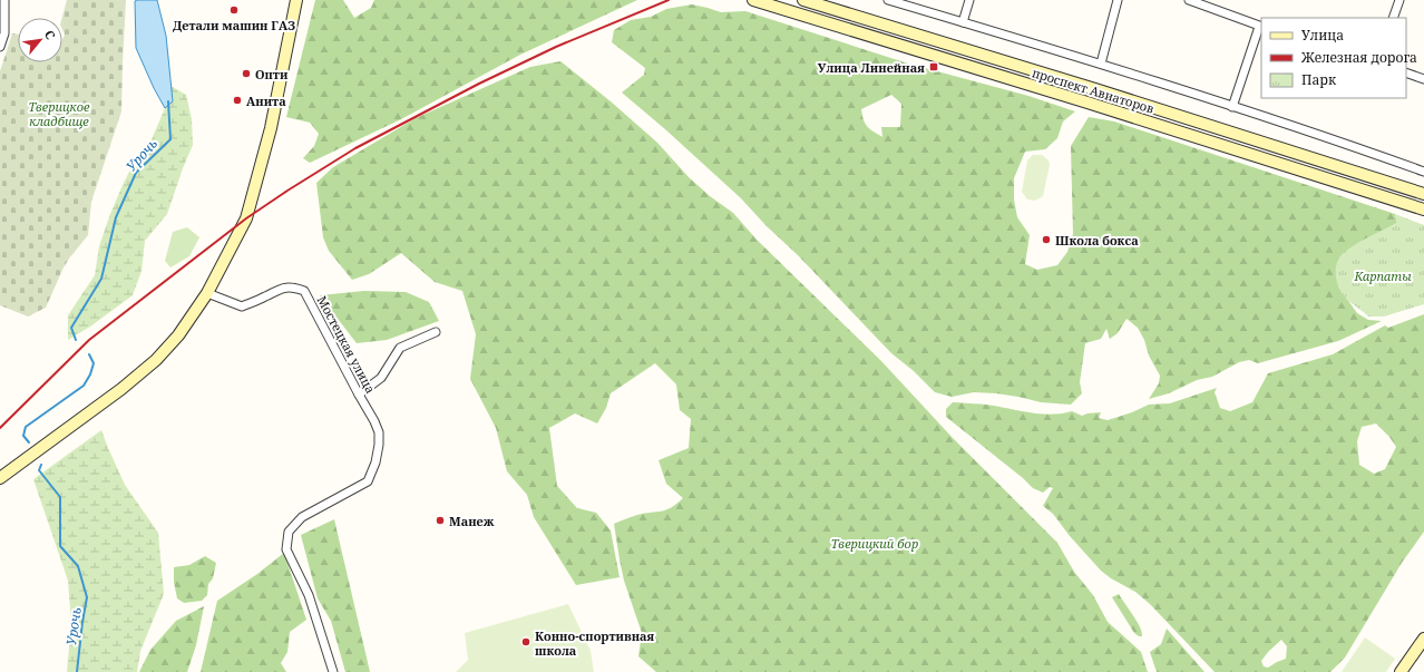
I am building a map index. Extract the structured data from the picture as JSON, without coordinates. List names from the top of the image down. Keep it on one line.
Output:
{"streets":{"main road":["проспект Авиаторов"],"street":["Мостецкая улица"]},"water":["Урочь"],"parks":["Тверицкое кладбище","Карпаты","Тверицкий бор"],"places":{"other":["Детали машин ГАЗ","Опти","Анита","Школа бокса","Манеж","Конно-спортивная школа"],"transit":["Улица Линейная"]},"legend":["Улица","Железная дорога","Парк"],"north":"top right"}
